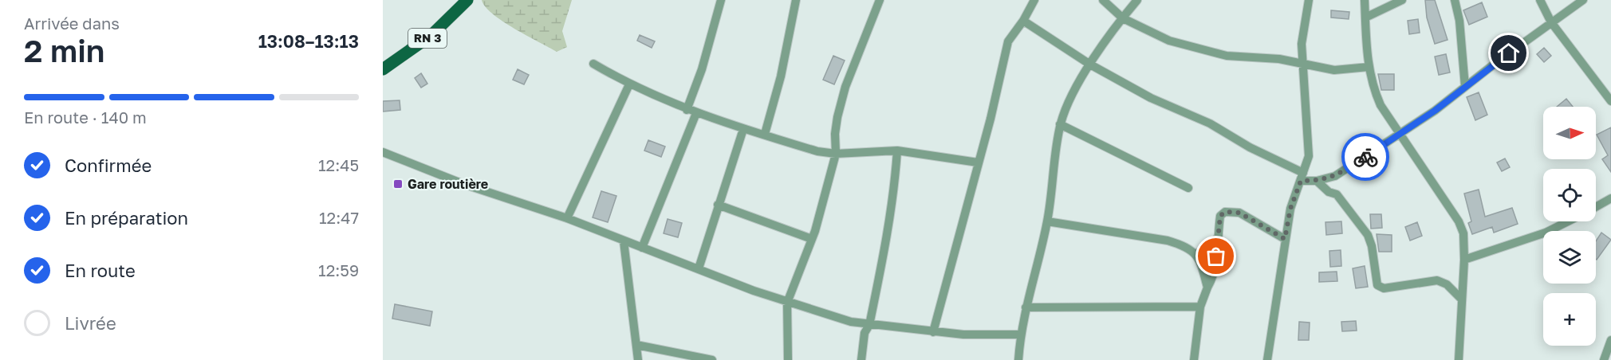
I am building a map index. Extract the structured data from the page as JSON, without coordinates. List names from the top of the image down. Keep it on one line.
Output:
{"streets":{"main road":["RN 3"]},"places":{"transit":["Gare routière"]},"north":"right","page":{"heading":["2 min","Arrivée dans","13:08–13:13"],"bar":"En route · 140 m","map_buttons":"+","list":[["Confirmée","12:45"],["En préparation","12:47"],["En route","12:59"],"Livrée"]}}
